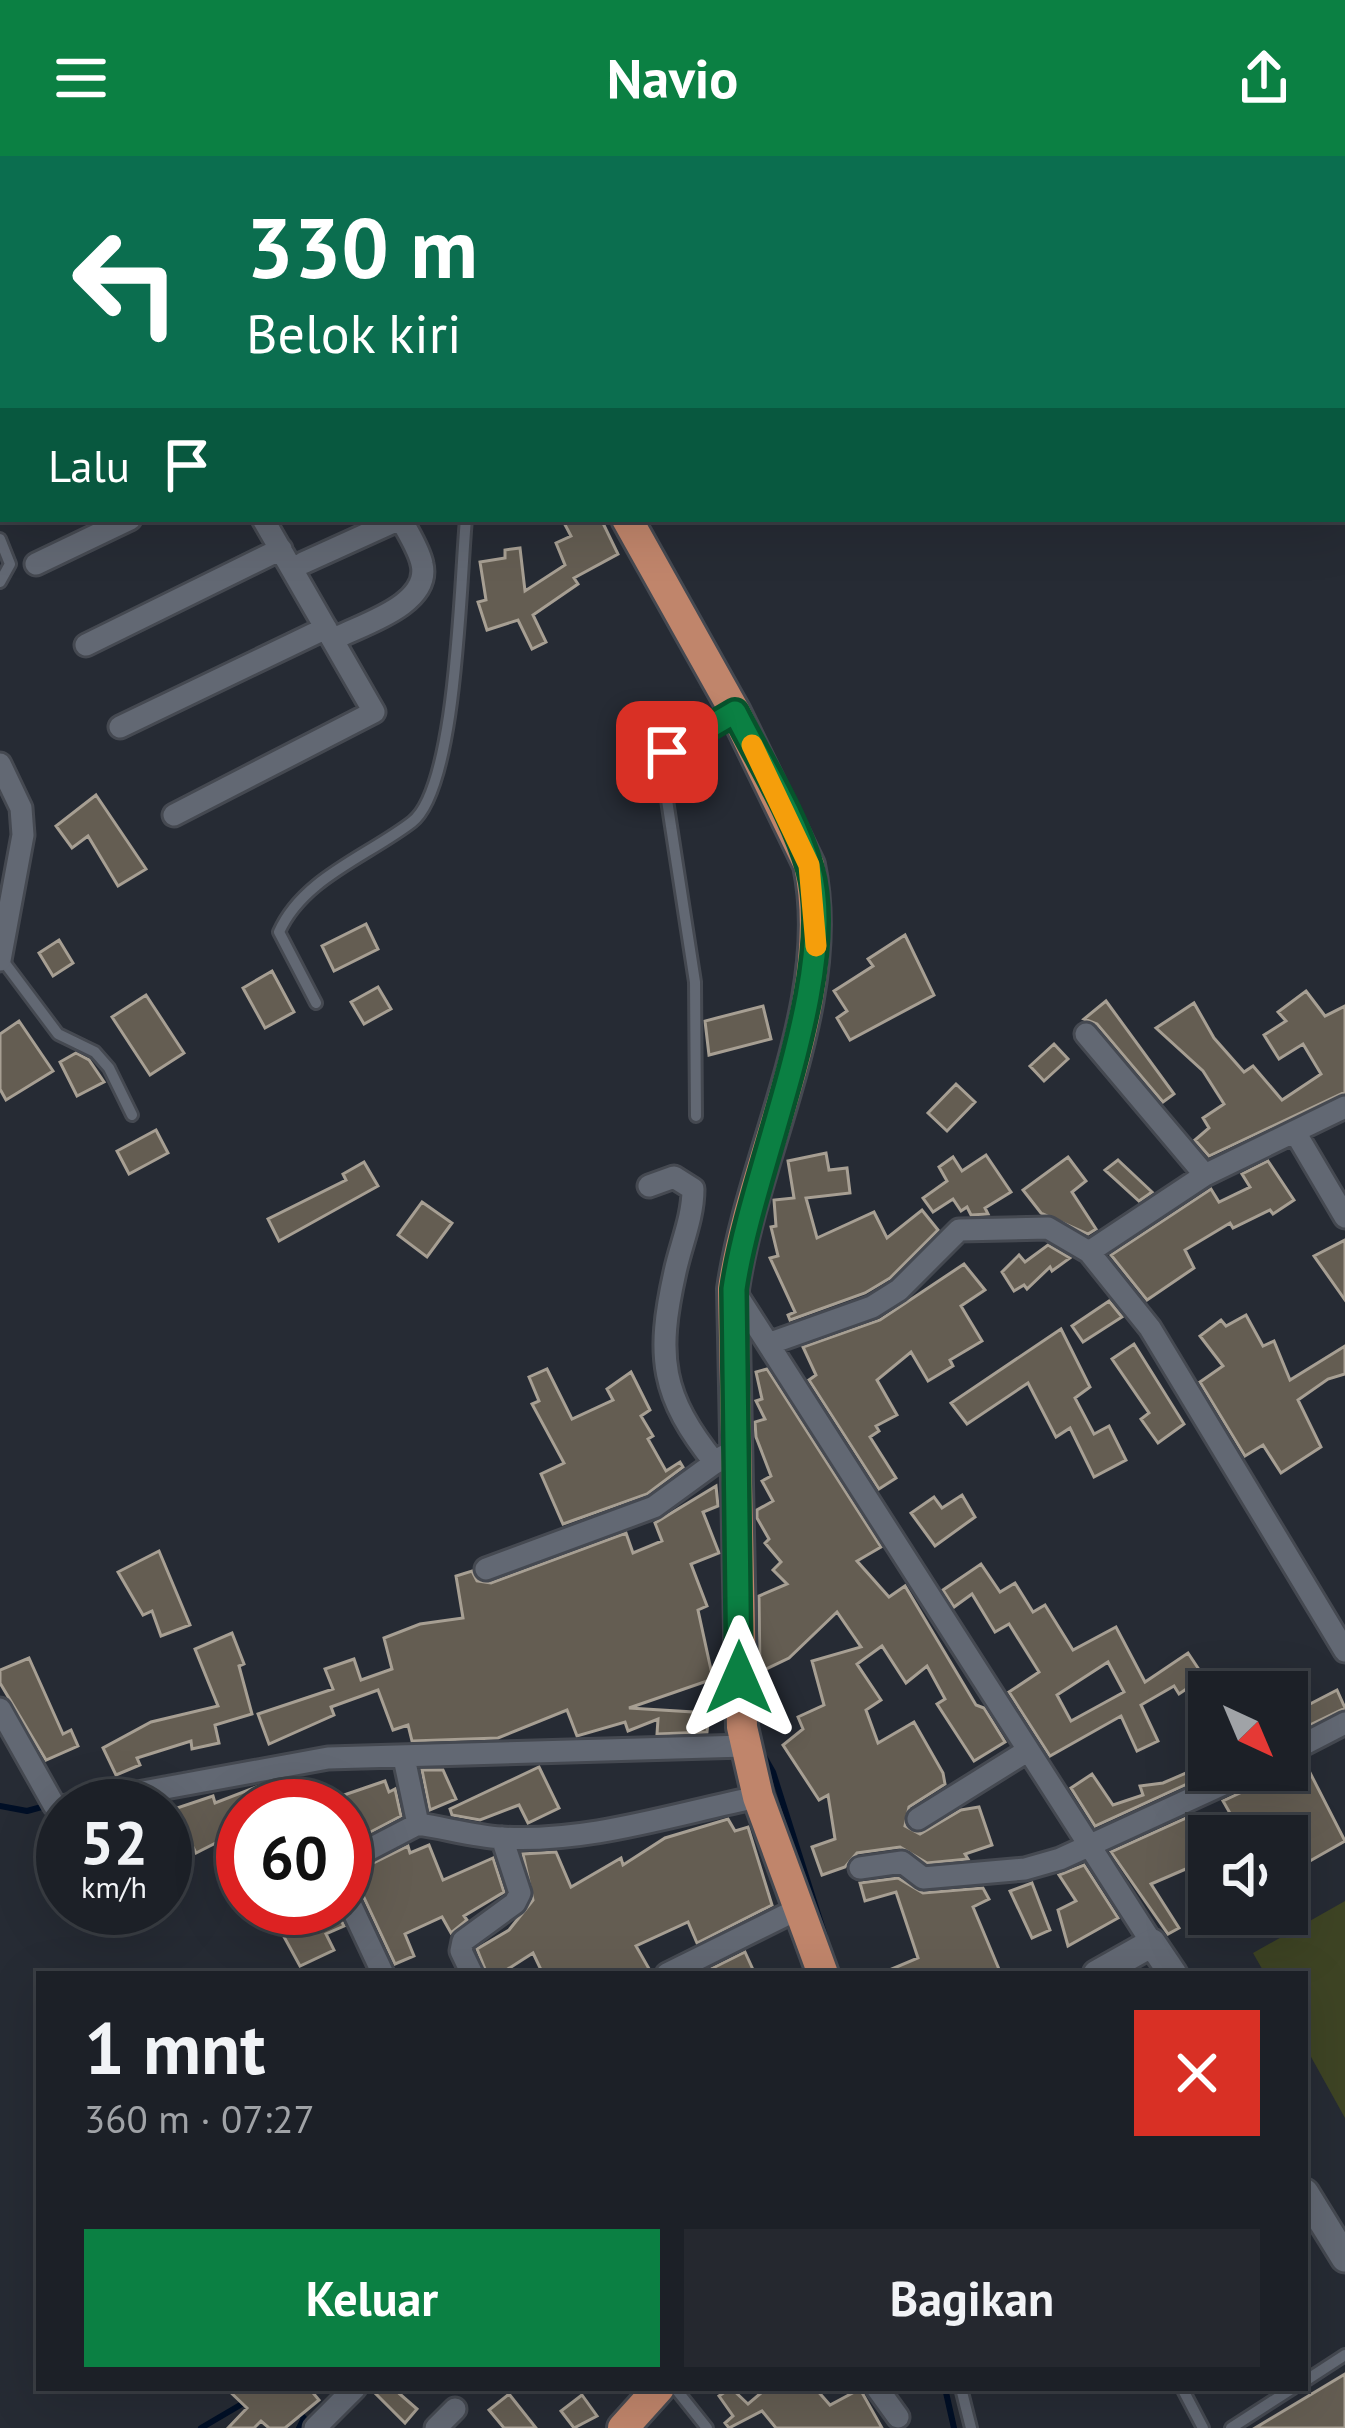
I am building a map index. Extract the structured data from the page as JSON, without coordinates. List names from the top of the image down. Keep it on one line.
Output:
{"north":"bottom right","page":{"header":"Navio","turn":["330 m","Belok kiri"],"then":"Lalu","speed":"52 km/h","limit":"60","heading":["1 mnt","360 m · 07:27"],"buttons":["Keluar","Bagikan"]}}
